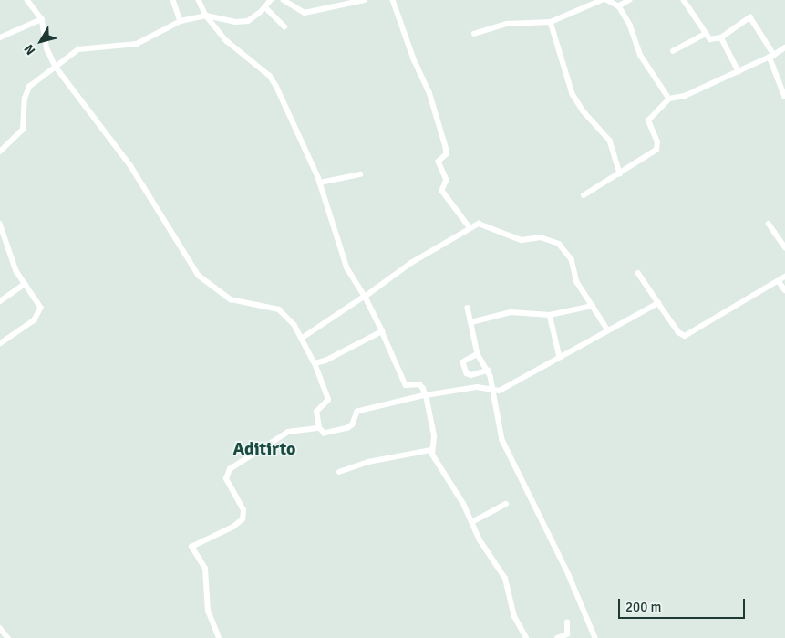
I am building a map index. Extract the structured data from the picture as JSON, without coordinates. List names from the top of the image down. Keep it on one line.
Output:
{"districts":["Aditirto"],"scale_bar":"200 m","north":"bottom left"}
